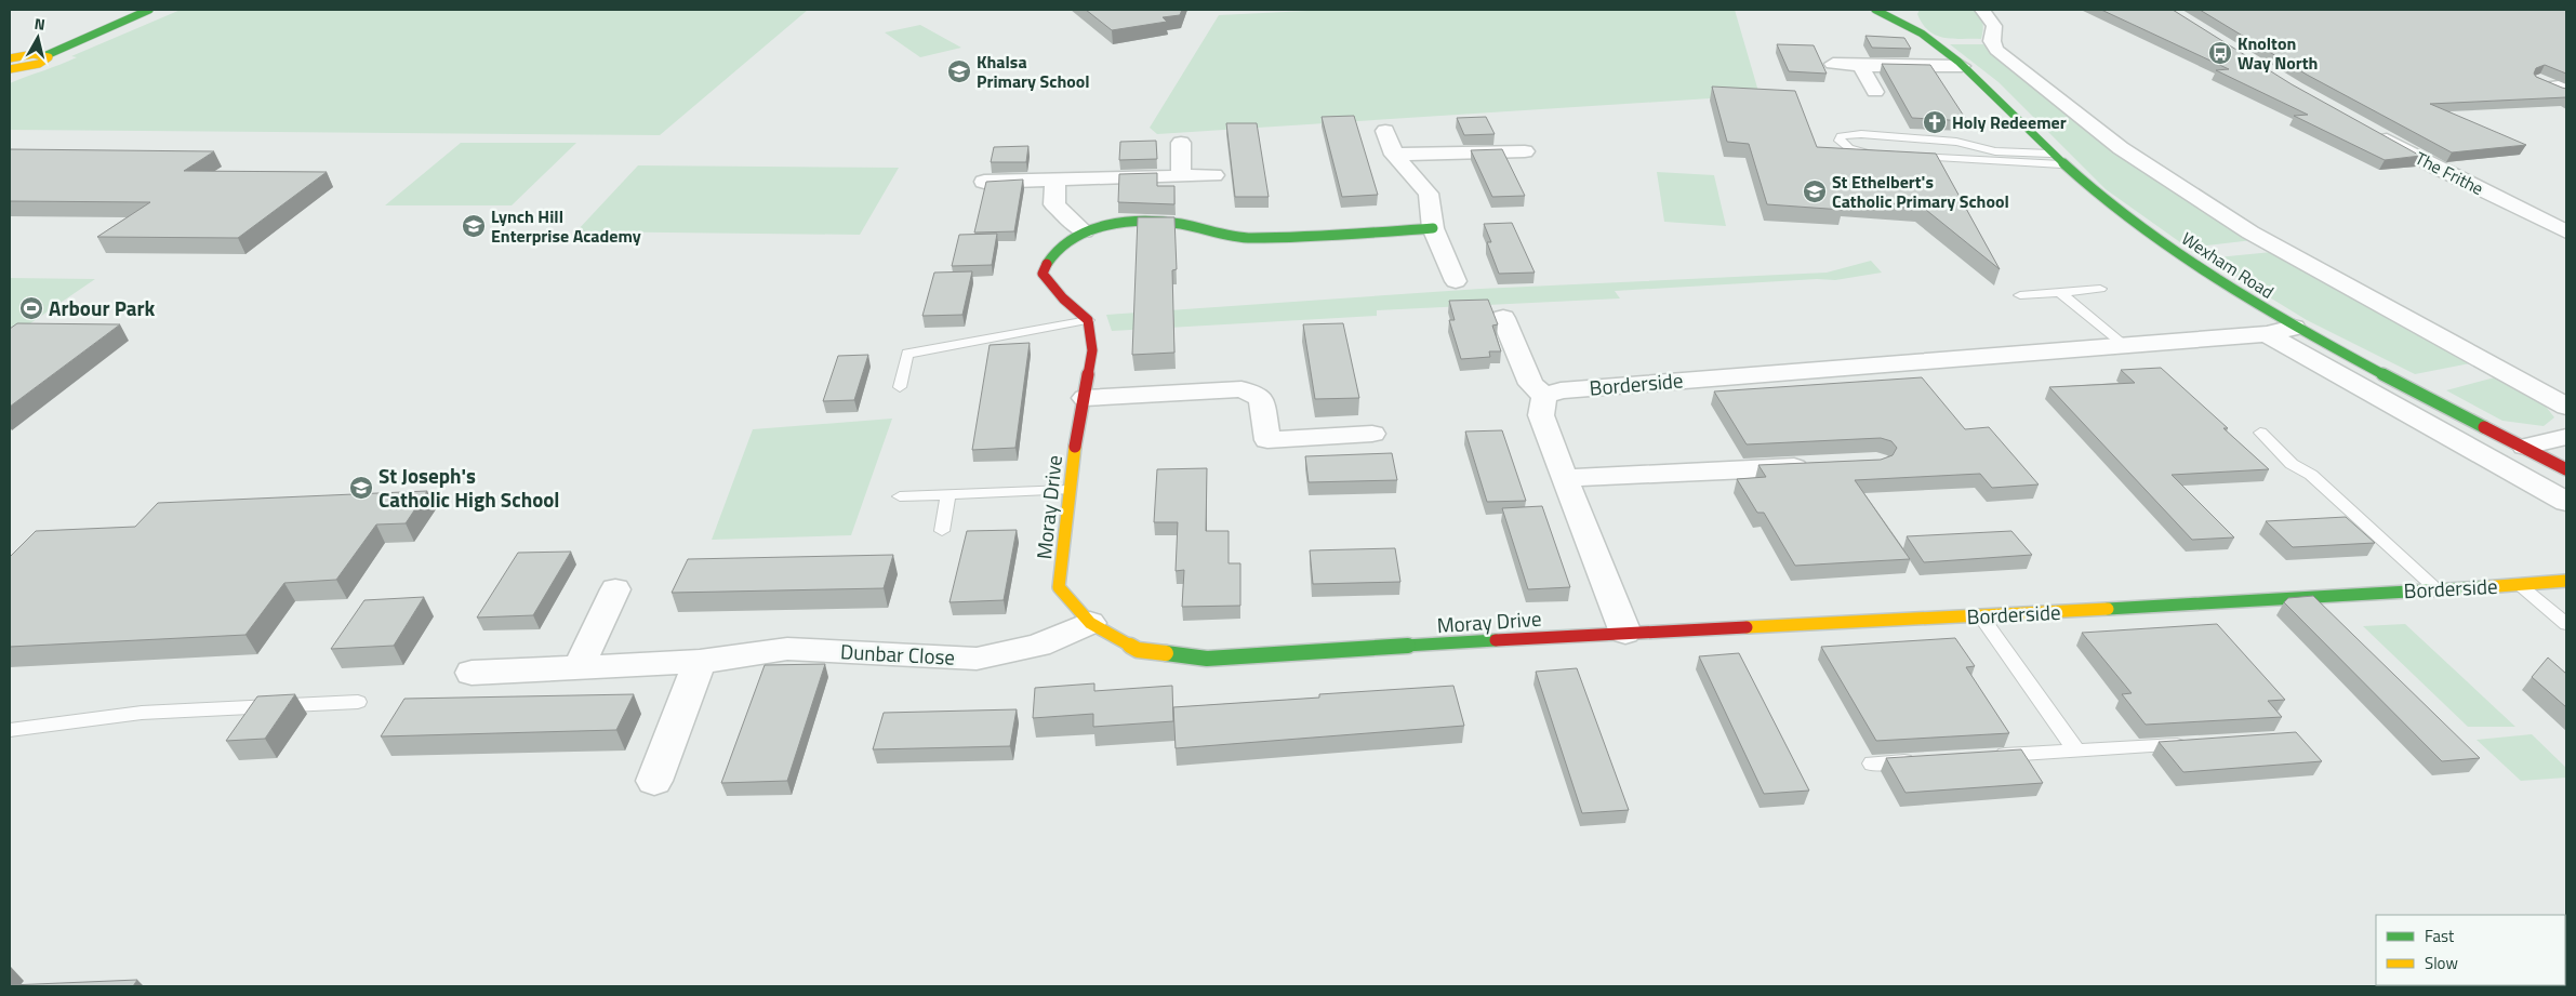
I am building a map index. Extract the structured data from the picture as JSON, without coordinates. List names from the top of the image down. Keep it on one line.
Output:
{"streets":{"street":["The Frithe","Wexham Road","Borderside","Moray Drive","Dunbar Close"]},"crossings":[["Wexham Road","Borderside"],["Borderside","Moray Drive"],["Moray Drive","Dunbar Close"]],"places":{"bus stop":["Knolton Way North"],"school or university":["Khalsa Primary School","St Ethelbert's Catholic Primary School","Lynch Hill Enterprise Academy","St Joseph's Catholic High School"],"church":["Holy Redeemer"],"sports":["Arbour Park"]},"legend":["Fast","Slow"],"north":"top"}
